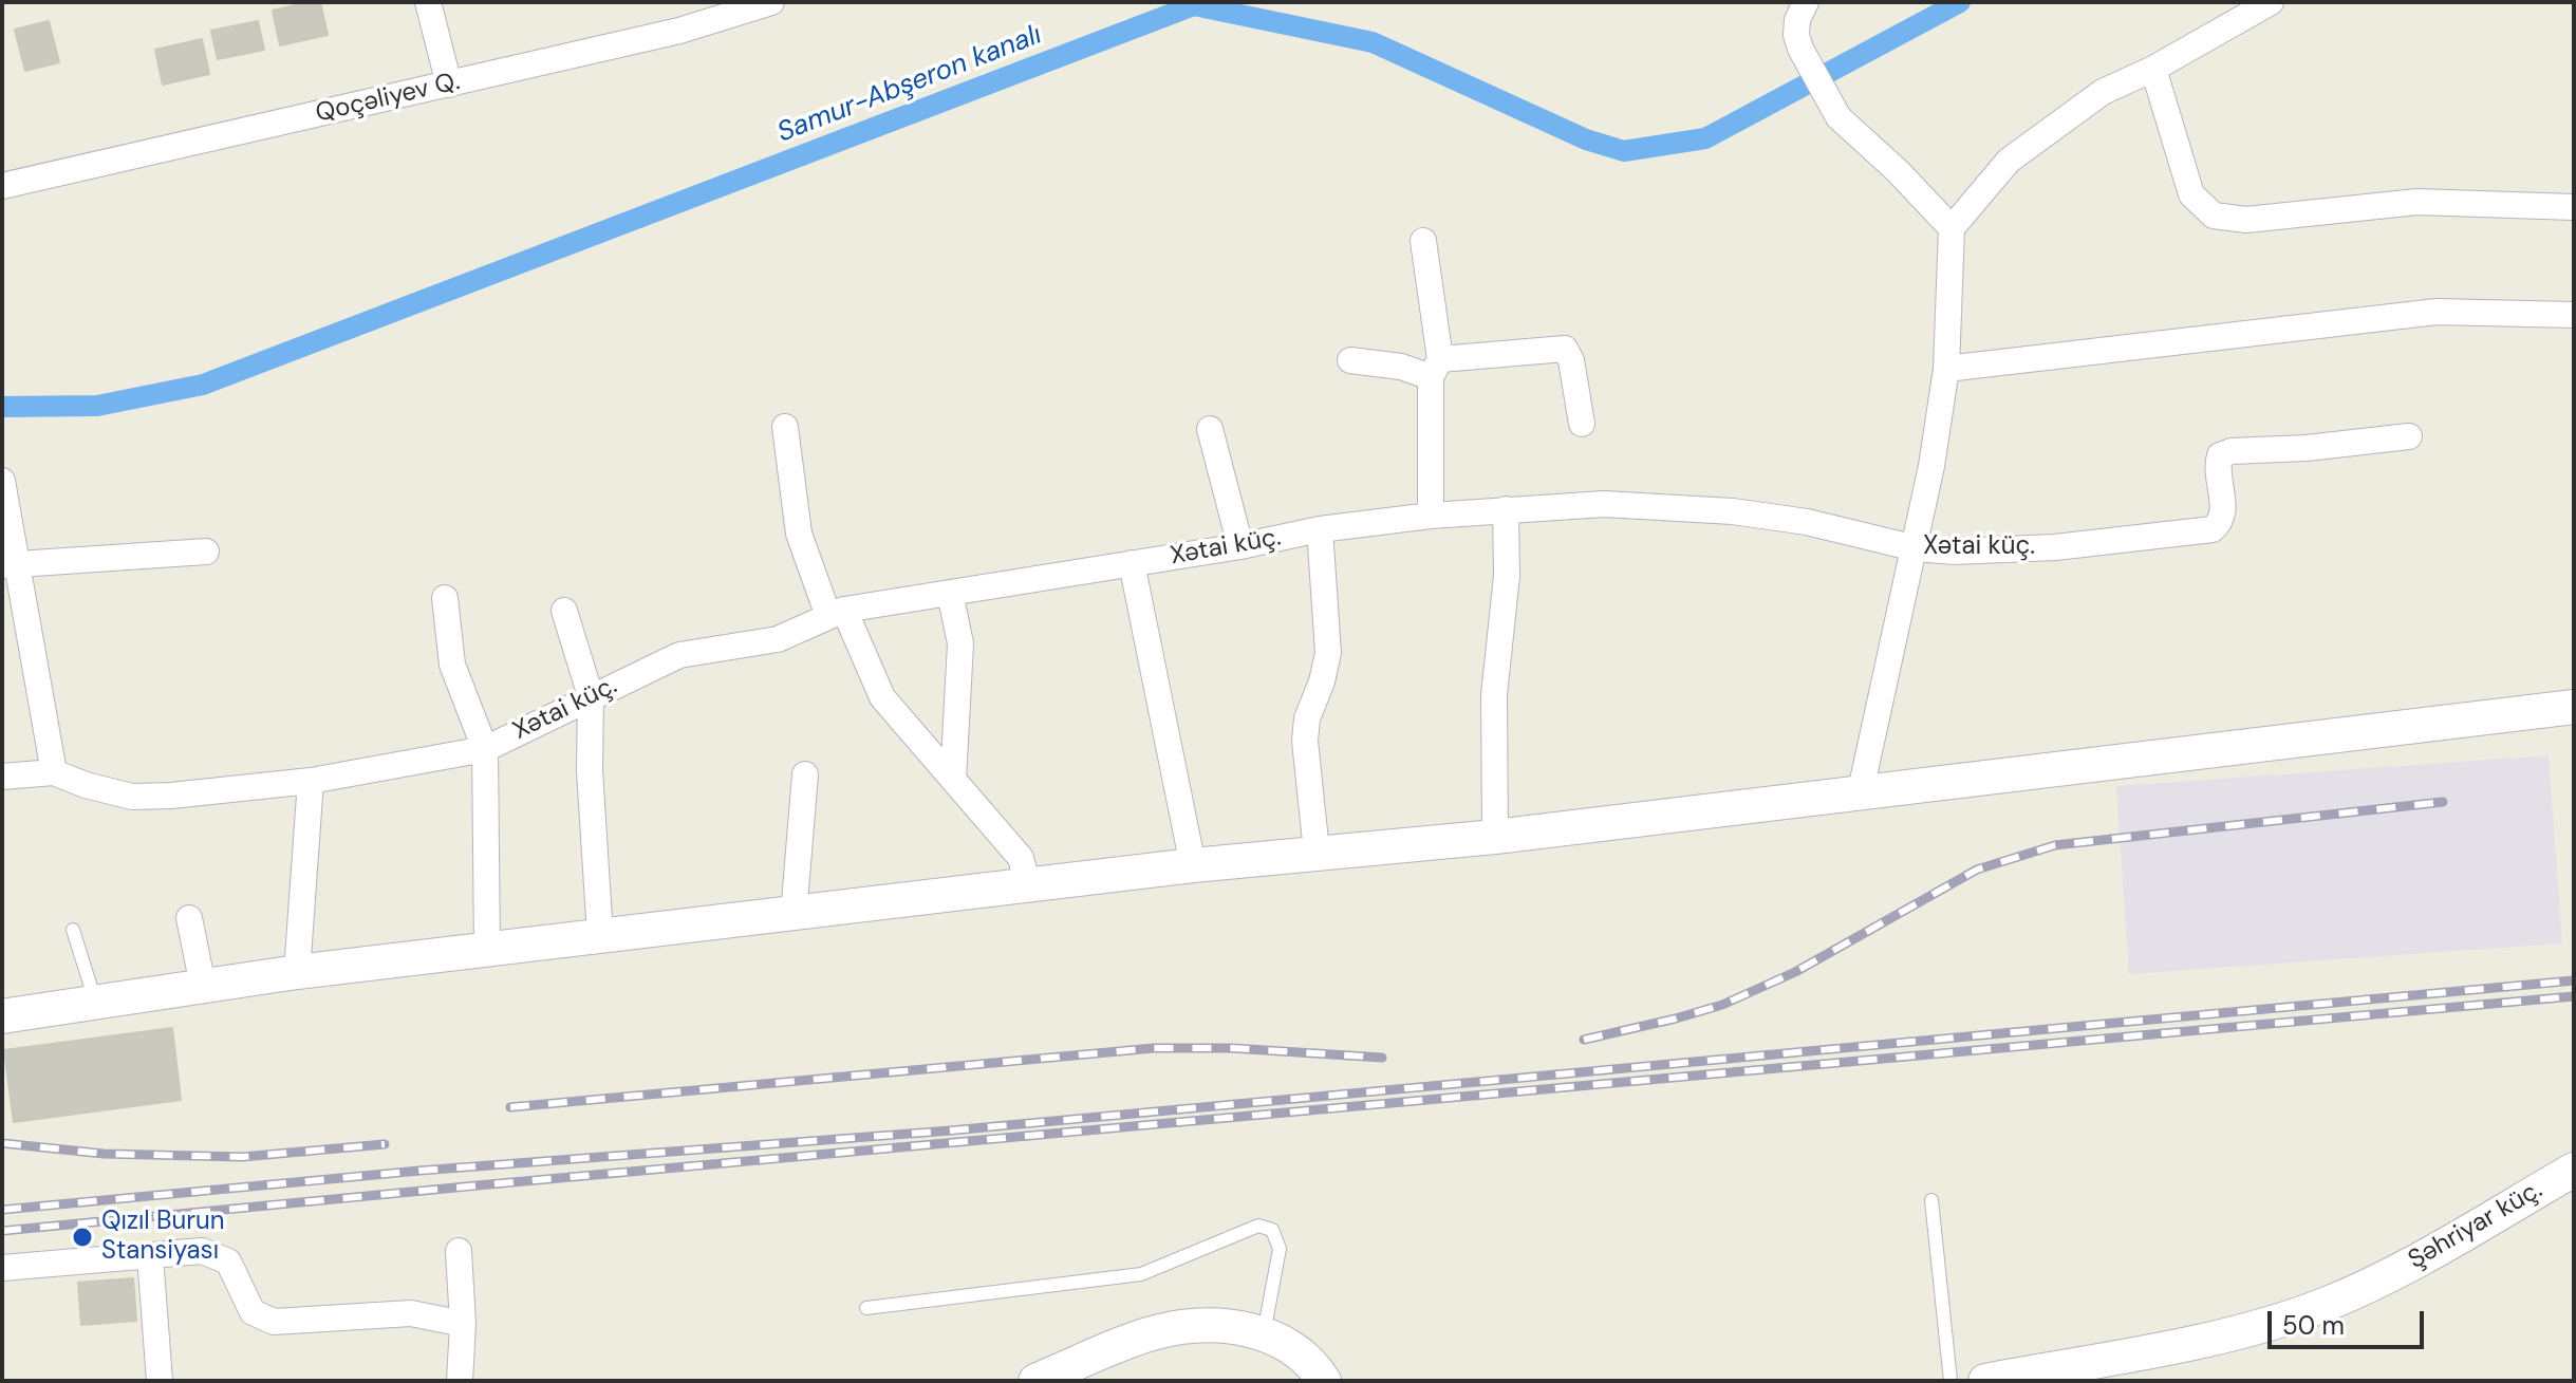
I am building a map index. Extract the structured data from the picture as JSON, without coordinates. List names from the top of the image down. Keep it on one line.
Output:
{"streets":{"street":["Qoçəliyev Q.","Xətai küç.","Şəhriyar küç."]},"water":["Samur-Abşeron kanalı"],"places":["Qızıl Burun Stansiyası"],"scale_bar":"50 m"}
